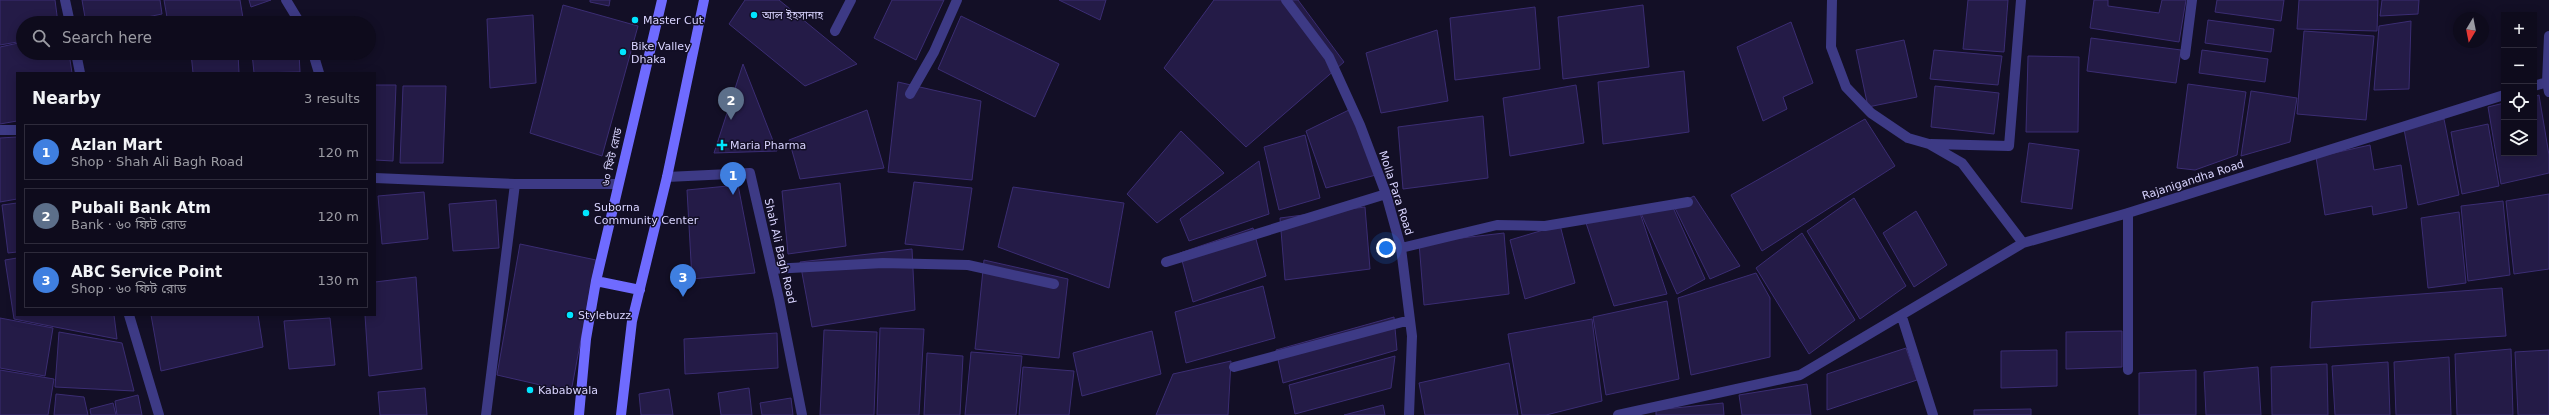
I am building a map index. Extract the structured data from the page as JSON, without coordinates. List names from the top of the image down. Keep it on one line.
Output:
{"streets":{"street":["৬০ ফিট রোড","Rajanigandha Road","Molla Para Road","Shah Ali Bagh Road"]},"places":{"other":["আল ইহসানাহ","Master Cut","Bike Valley Dhaka","Suborna Community Center","Stylebuzz","Kababwala"],"health":["Maria Pharma"]},"north":"bottom","page":{"map_buttons":["+","−"],"search":"Search here","heading":["Nearby","3 results"],"pins":["2","1","3"],"list":[{"mark":"1","name":"Azlan Mart","note":"Shop · Shah Ali Bagh Road","value":"120 m"},{"mark":"2","name":"Pubali Bank Atm","note":"Bank · ৬০ ফিট রোড","value":"120 m"},{"mark":"3","name":"ABC Service Point","note":"Shop · ৬০ ফিট রোড","value":"130 m"}]}}
